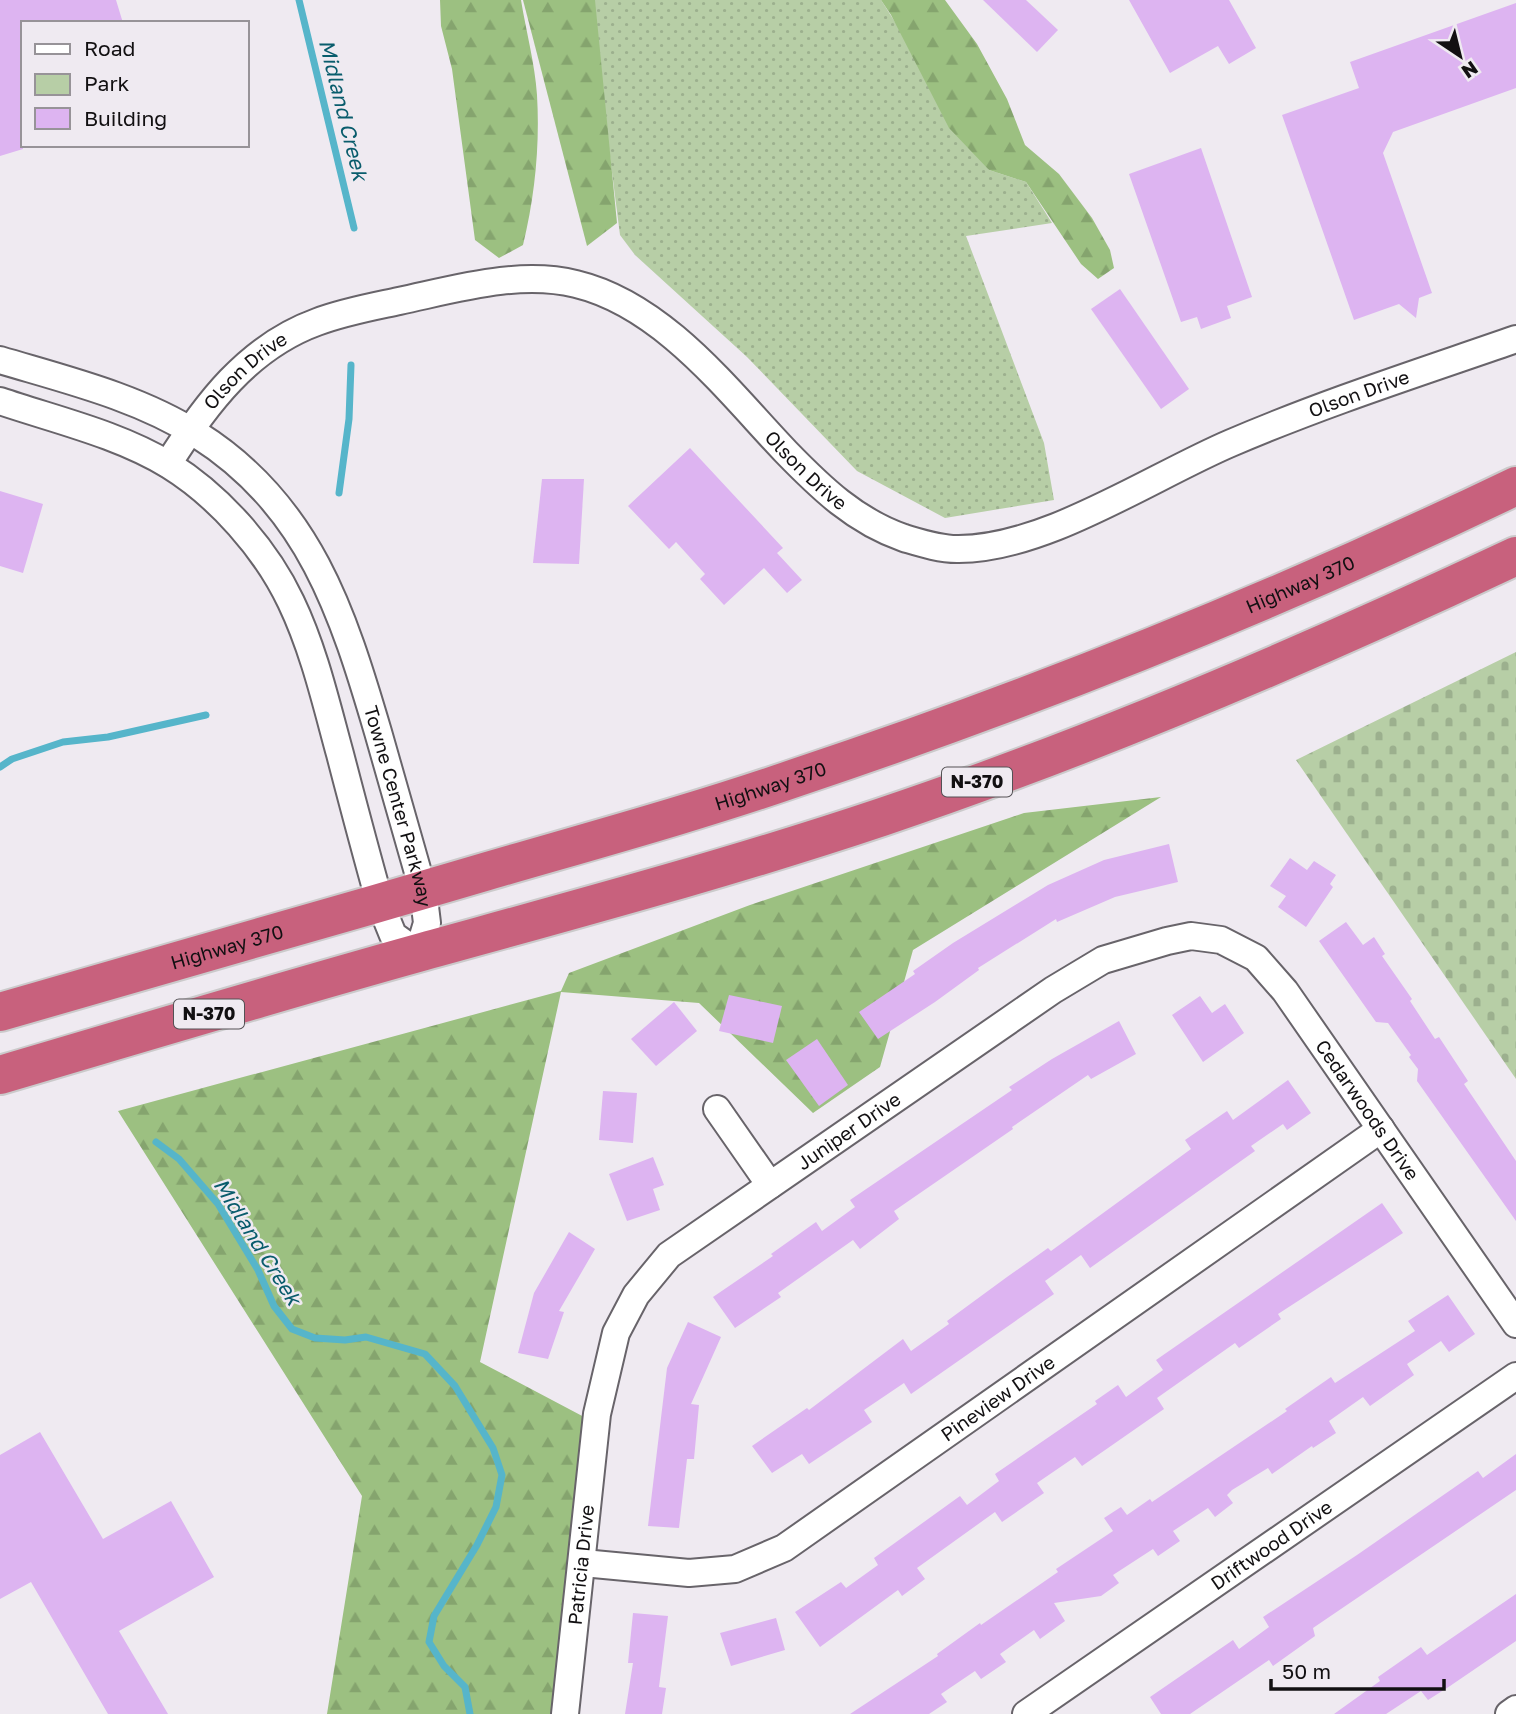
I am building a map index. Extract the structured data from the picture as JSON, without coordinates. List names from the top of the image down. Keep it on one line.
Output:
{"streets":{"highway":["Highway 370","N-370"],"street":["Olson Drive","Towne Center Parkway","Cedarwoods Drive","Juniper Drive","Pineview Drive","Driftwood Drive","Patricia Drive"]},"crossings":[["Olson Drive","Towne Center Parkway"],["Highway 370","Towne Center Parkway"],["N-370","Towne Center Parkway"],["Cedarwoods Drive","Juniper Drive"],["Cedarwoods Drive","Pineview Drive"],["Juniper Drive","Patricia Drive"],["Pineview Drive","Patricia Drive"]],"water":["Midland Creek"],"legend":["Road","Park","Building"],"scale_bar":"50 m","north":"bottom right"}
